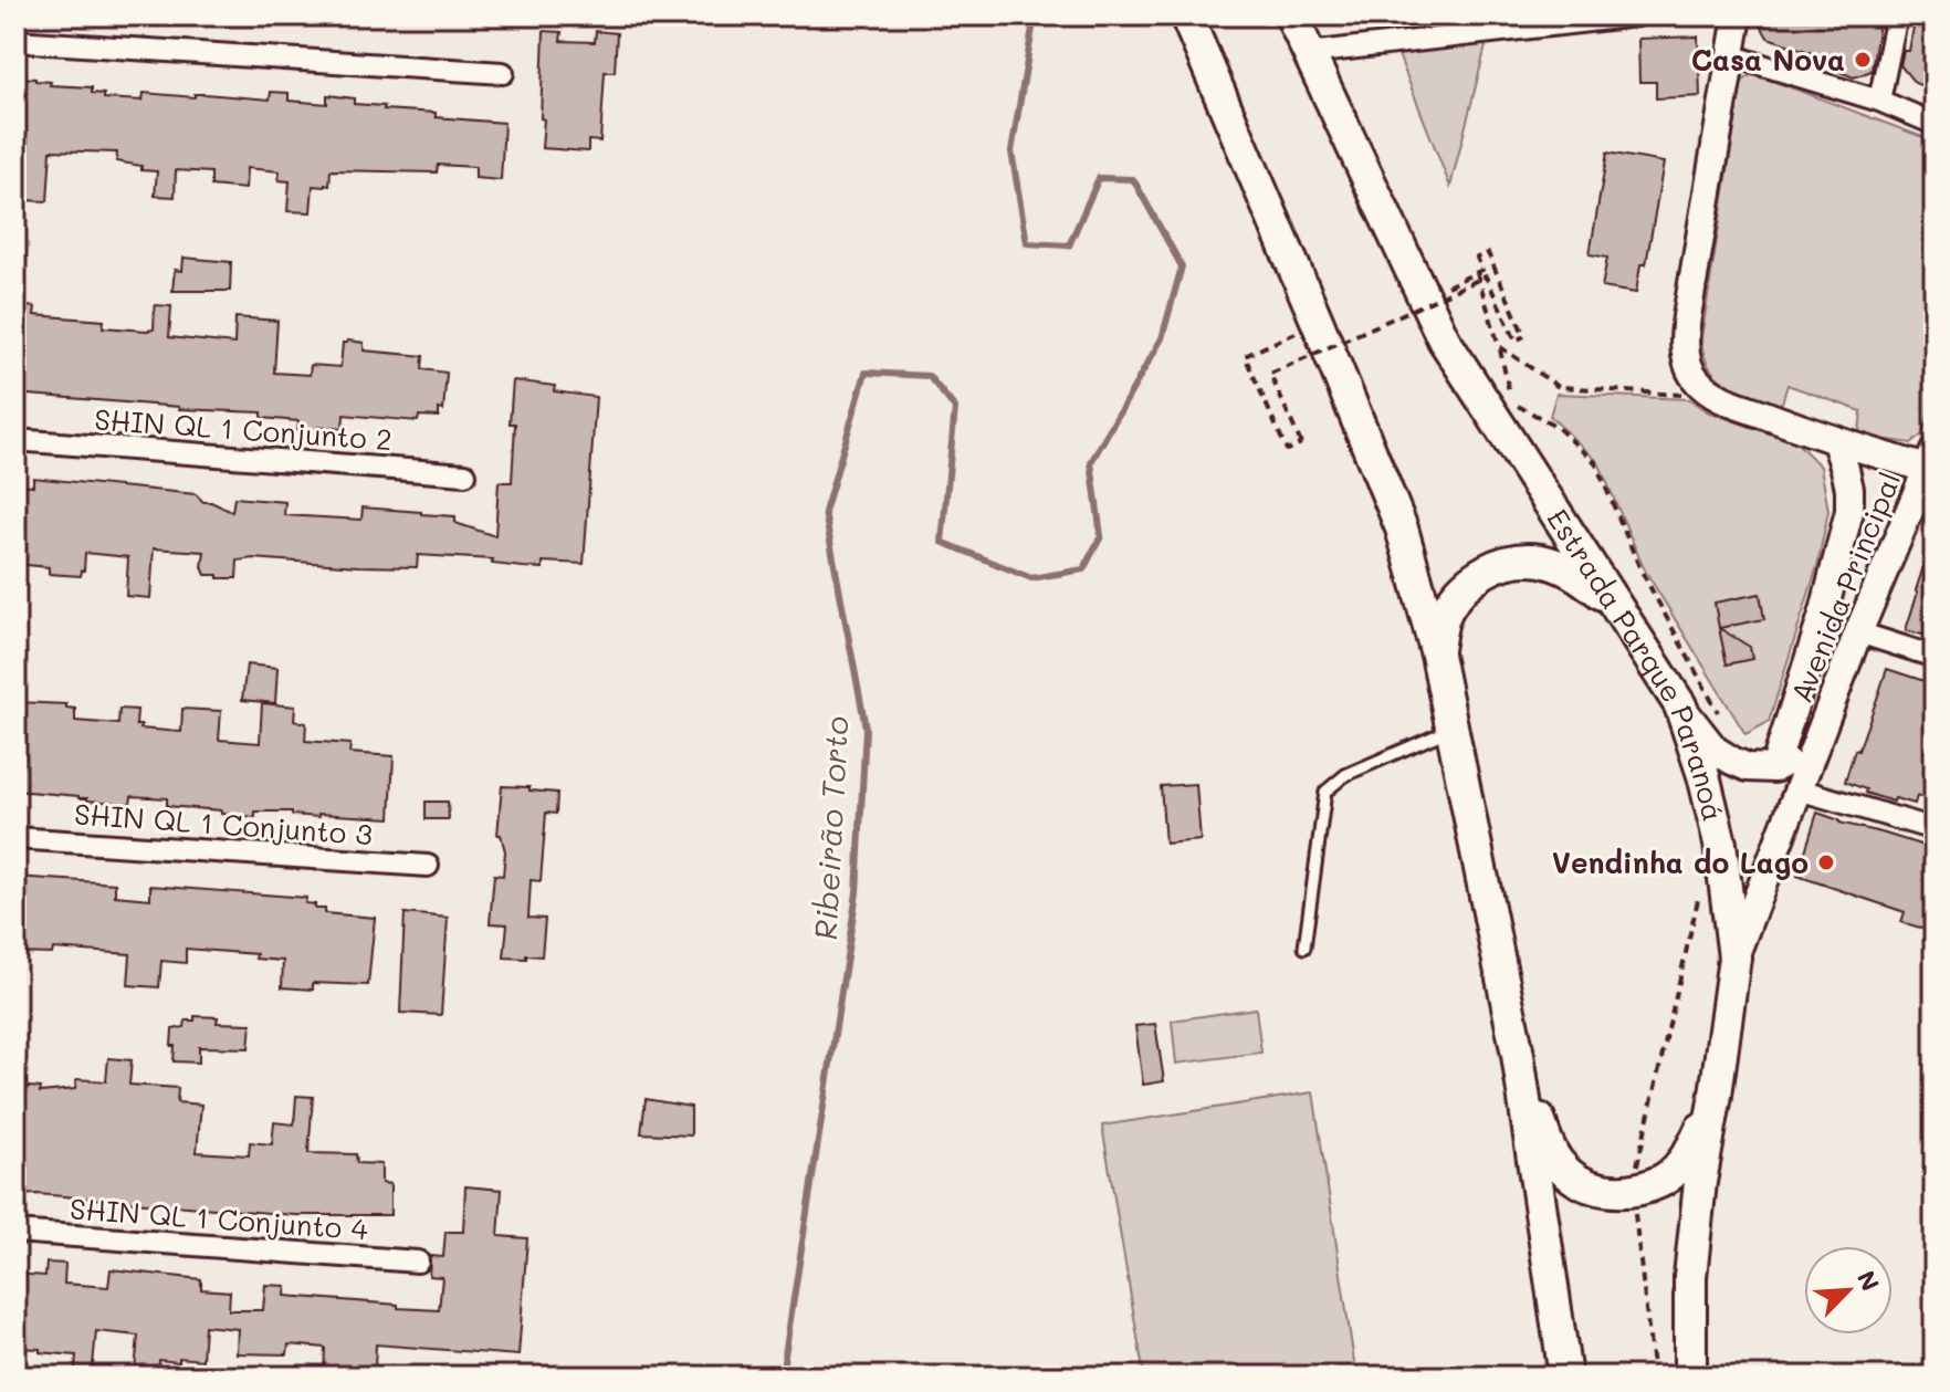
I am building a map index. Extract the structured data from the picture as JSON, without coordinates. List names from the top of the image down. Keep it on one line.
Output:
{"streets":{"main road":["Estrada Parque Paranoá"],"street":["SHIN QL 1 Conjunto 2","Avenida Principal","SHIN QL 1 Conjunto 3","SHIN QL 1 Conjunto 4"]},"crossings":[["Avenida Principal","Estrada Parque Paranoá"]],"water":["Ribeirão Torto"],"places":["Casa Nova","Vendinha do Lago"],"north":"top right"}
